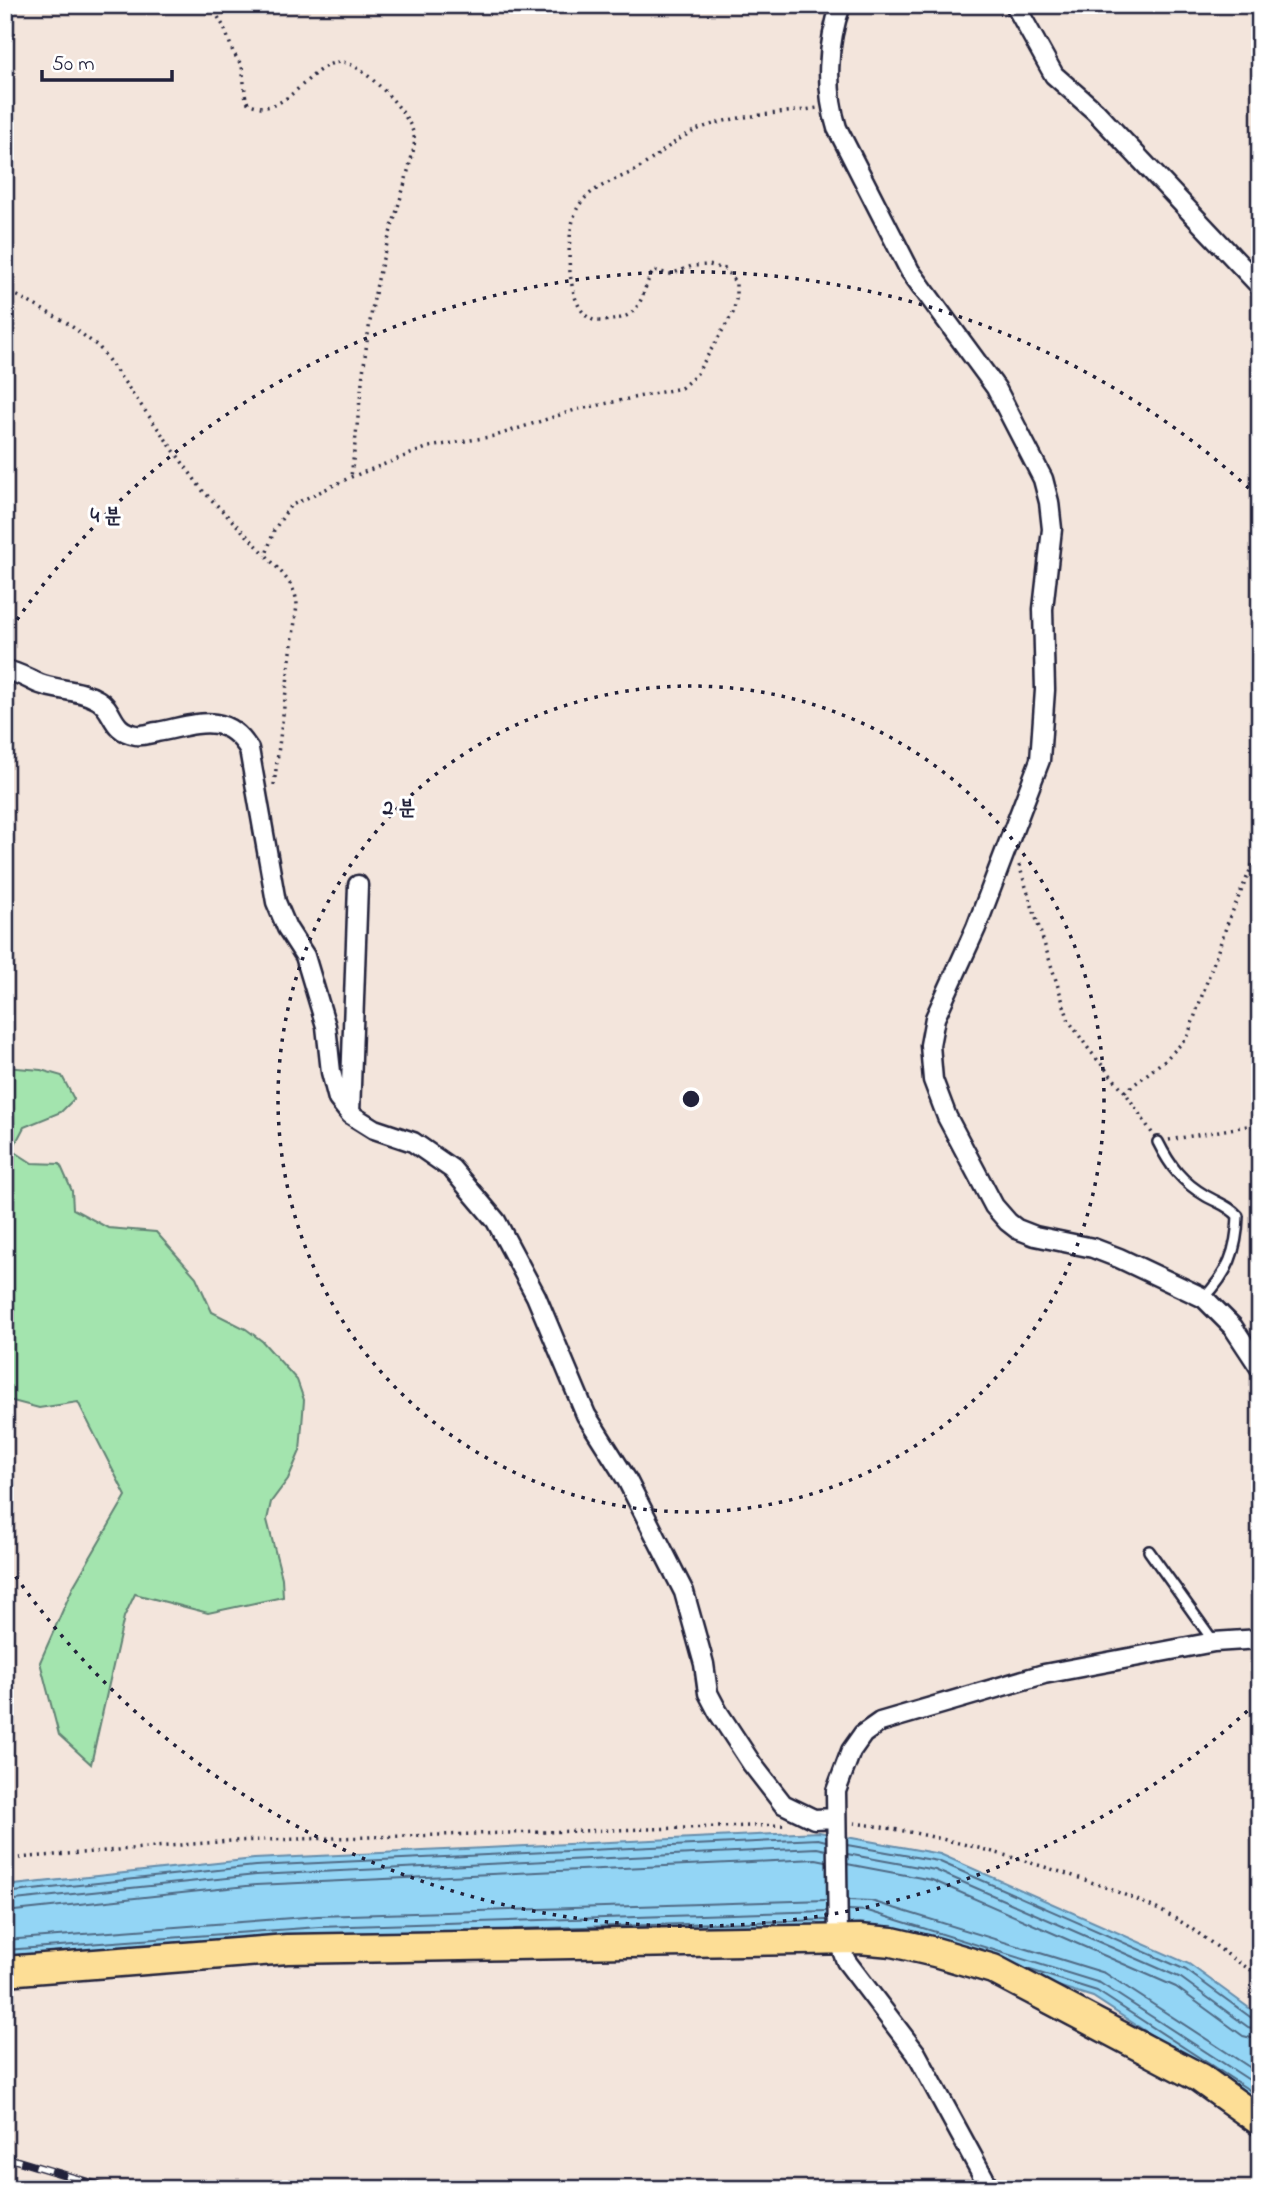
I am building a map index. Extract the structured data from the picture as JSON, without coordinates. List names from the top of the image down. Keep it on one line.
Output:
{"scale_bar":"50 m","rings":["4 분","2 분"]}
